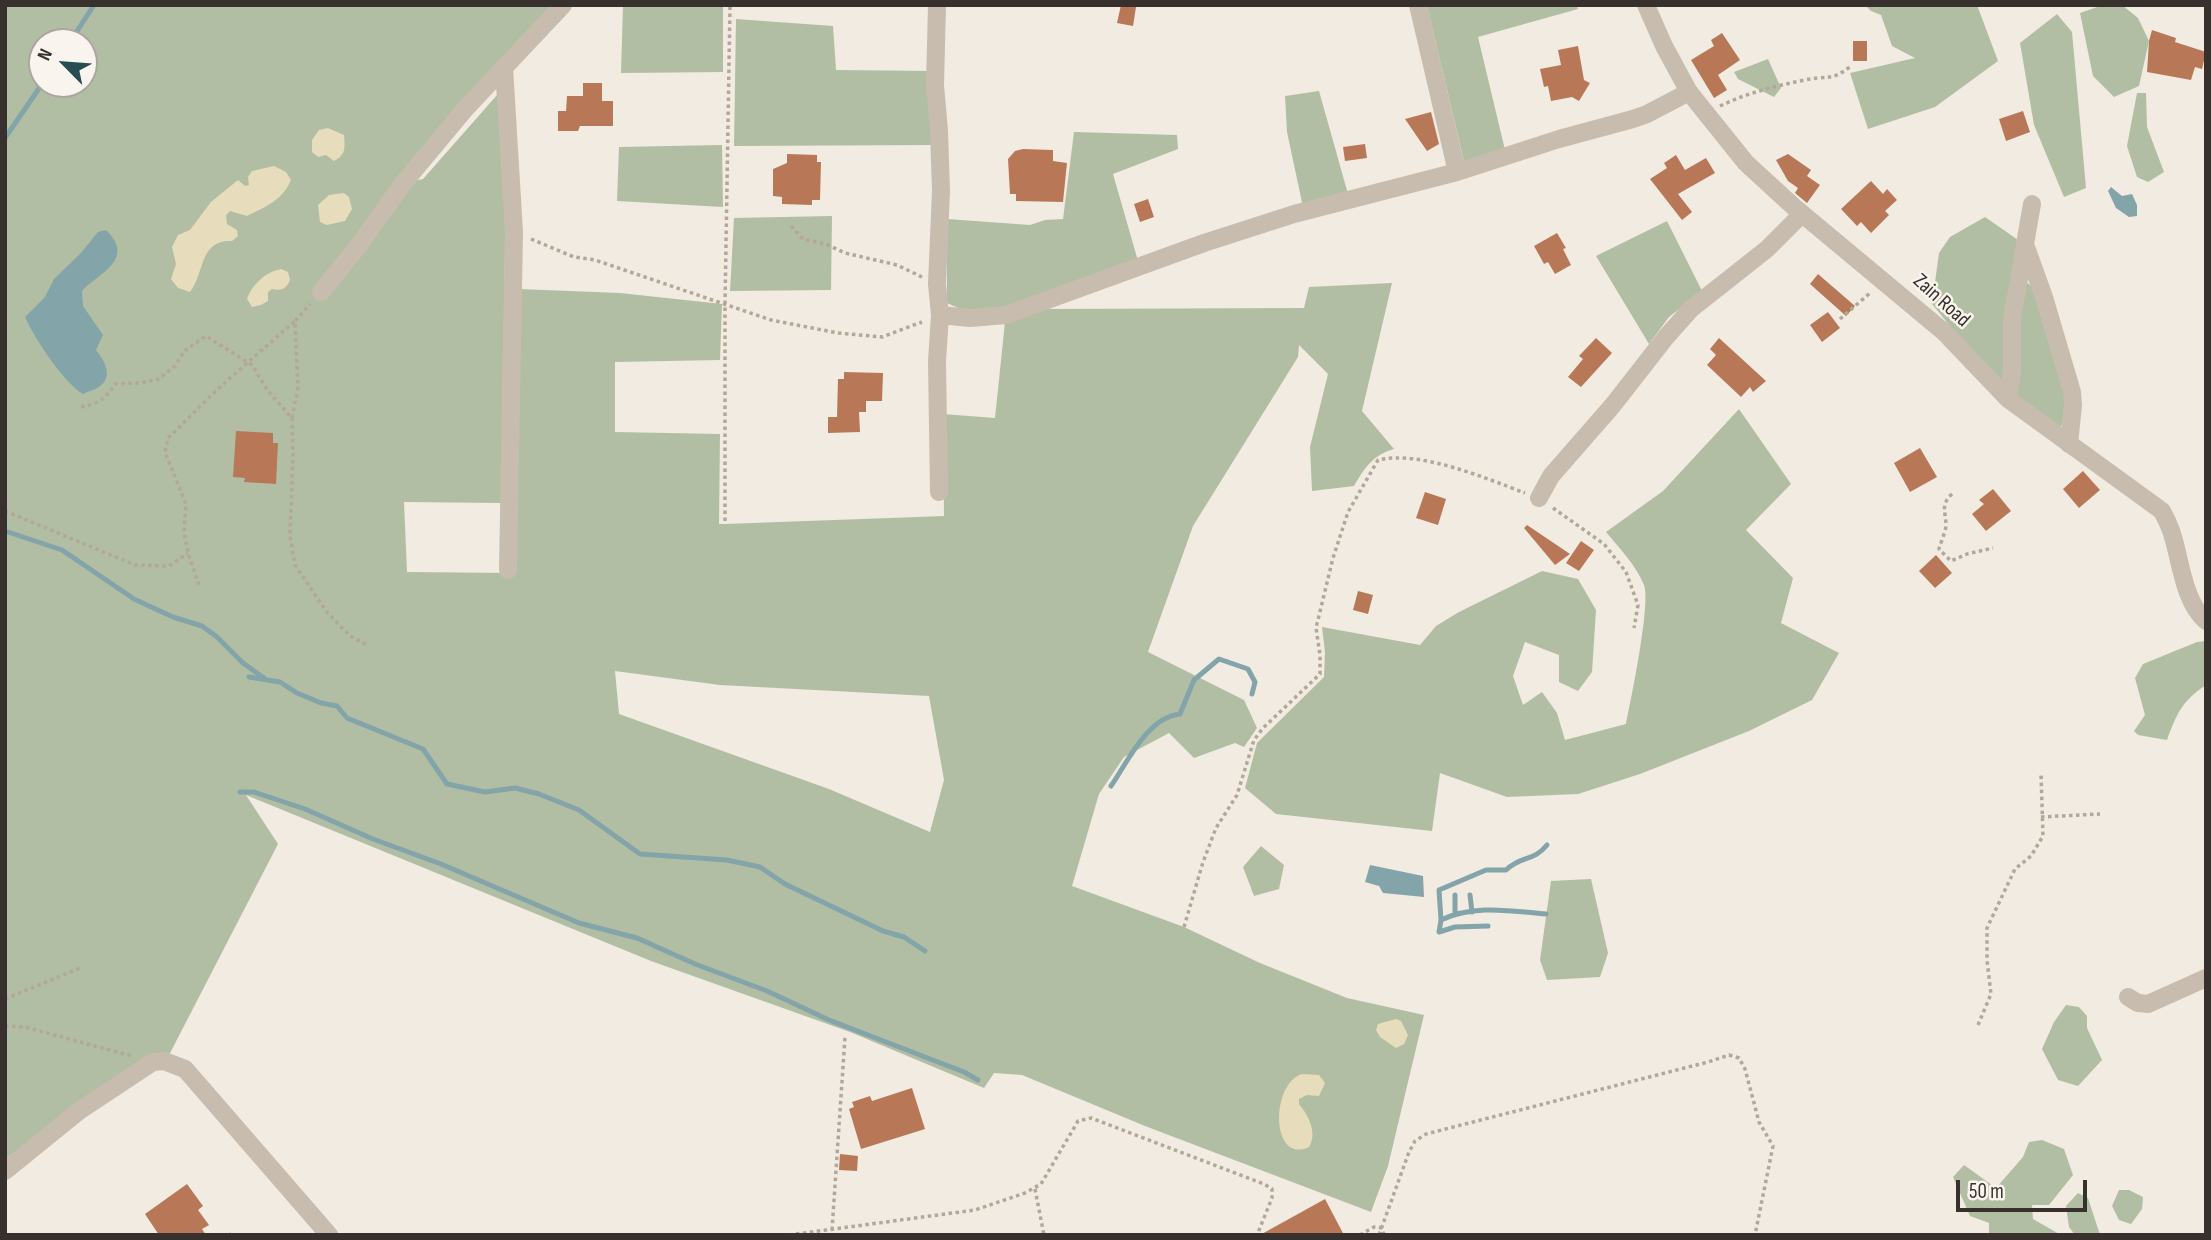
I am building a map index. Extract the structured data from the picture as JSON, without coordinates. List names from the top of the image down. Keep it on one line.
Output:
{"streets":{"street":["Zain Road"]},"scale_bar":"50 m","north":"top left"}
